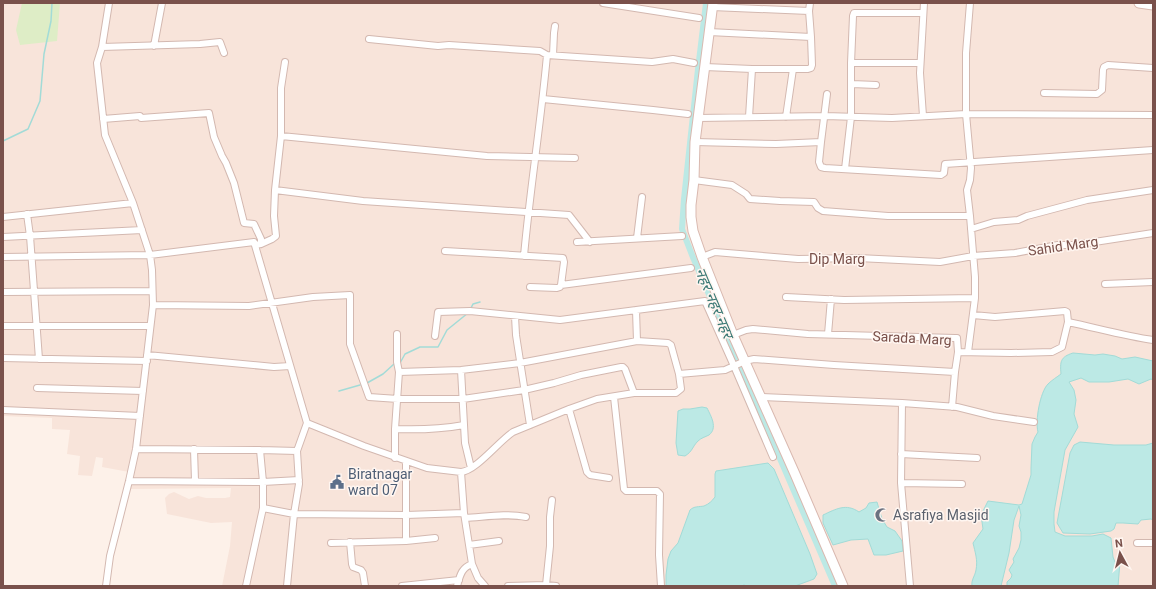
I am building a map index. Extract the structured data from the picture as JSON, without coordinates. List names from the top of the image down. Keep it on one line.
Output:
{"streets":{"street":["Sahid Marg","Dip Marg","Sarada Marg"]},"crossings":[["Sahid Marg","Dip Marg"]],"water":["नहर नहर नहर"],"places":{"public building":["Biratnagar ward 07"],"mosque":["Asrafiya Masjid"]},"north":"top"}
